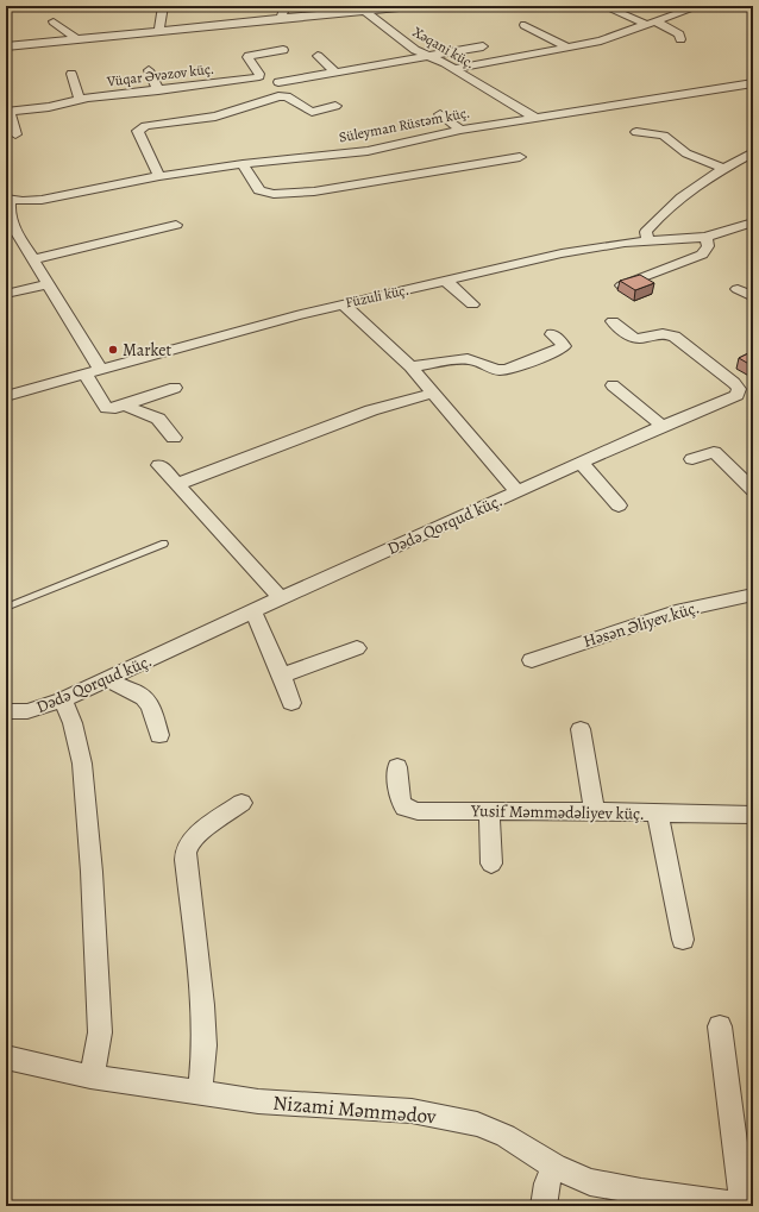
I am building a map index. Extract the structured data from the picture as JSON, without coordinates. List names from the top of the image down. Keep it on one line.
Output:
{"streets":{"street":["Xəqani küç.","Vüqar Əvəzov küç.","Süleyman Rüstəm küç.","Füzuli küç.","Dədə Qorqud küç.","Həsən Əliyev küç.","Yusif Məmmədəliyev küç.","Nizami Məmmədov"]},"crossings":[["Xəqani küç.","Süleyman Rüstəm küç."]],"places":["Market"]}
